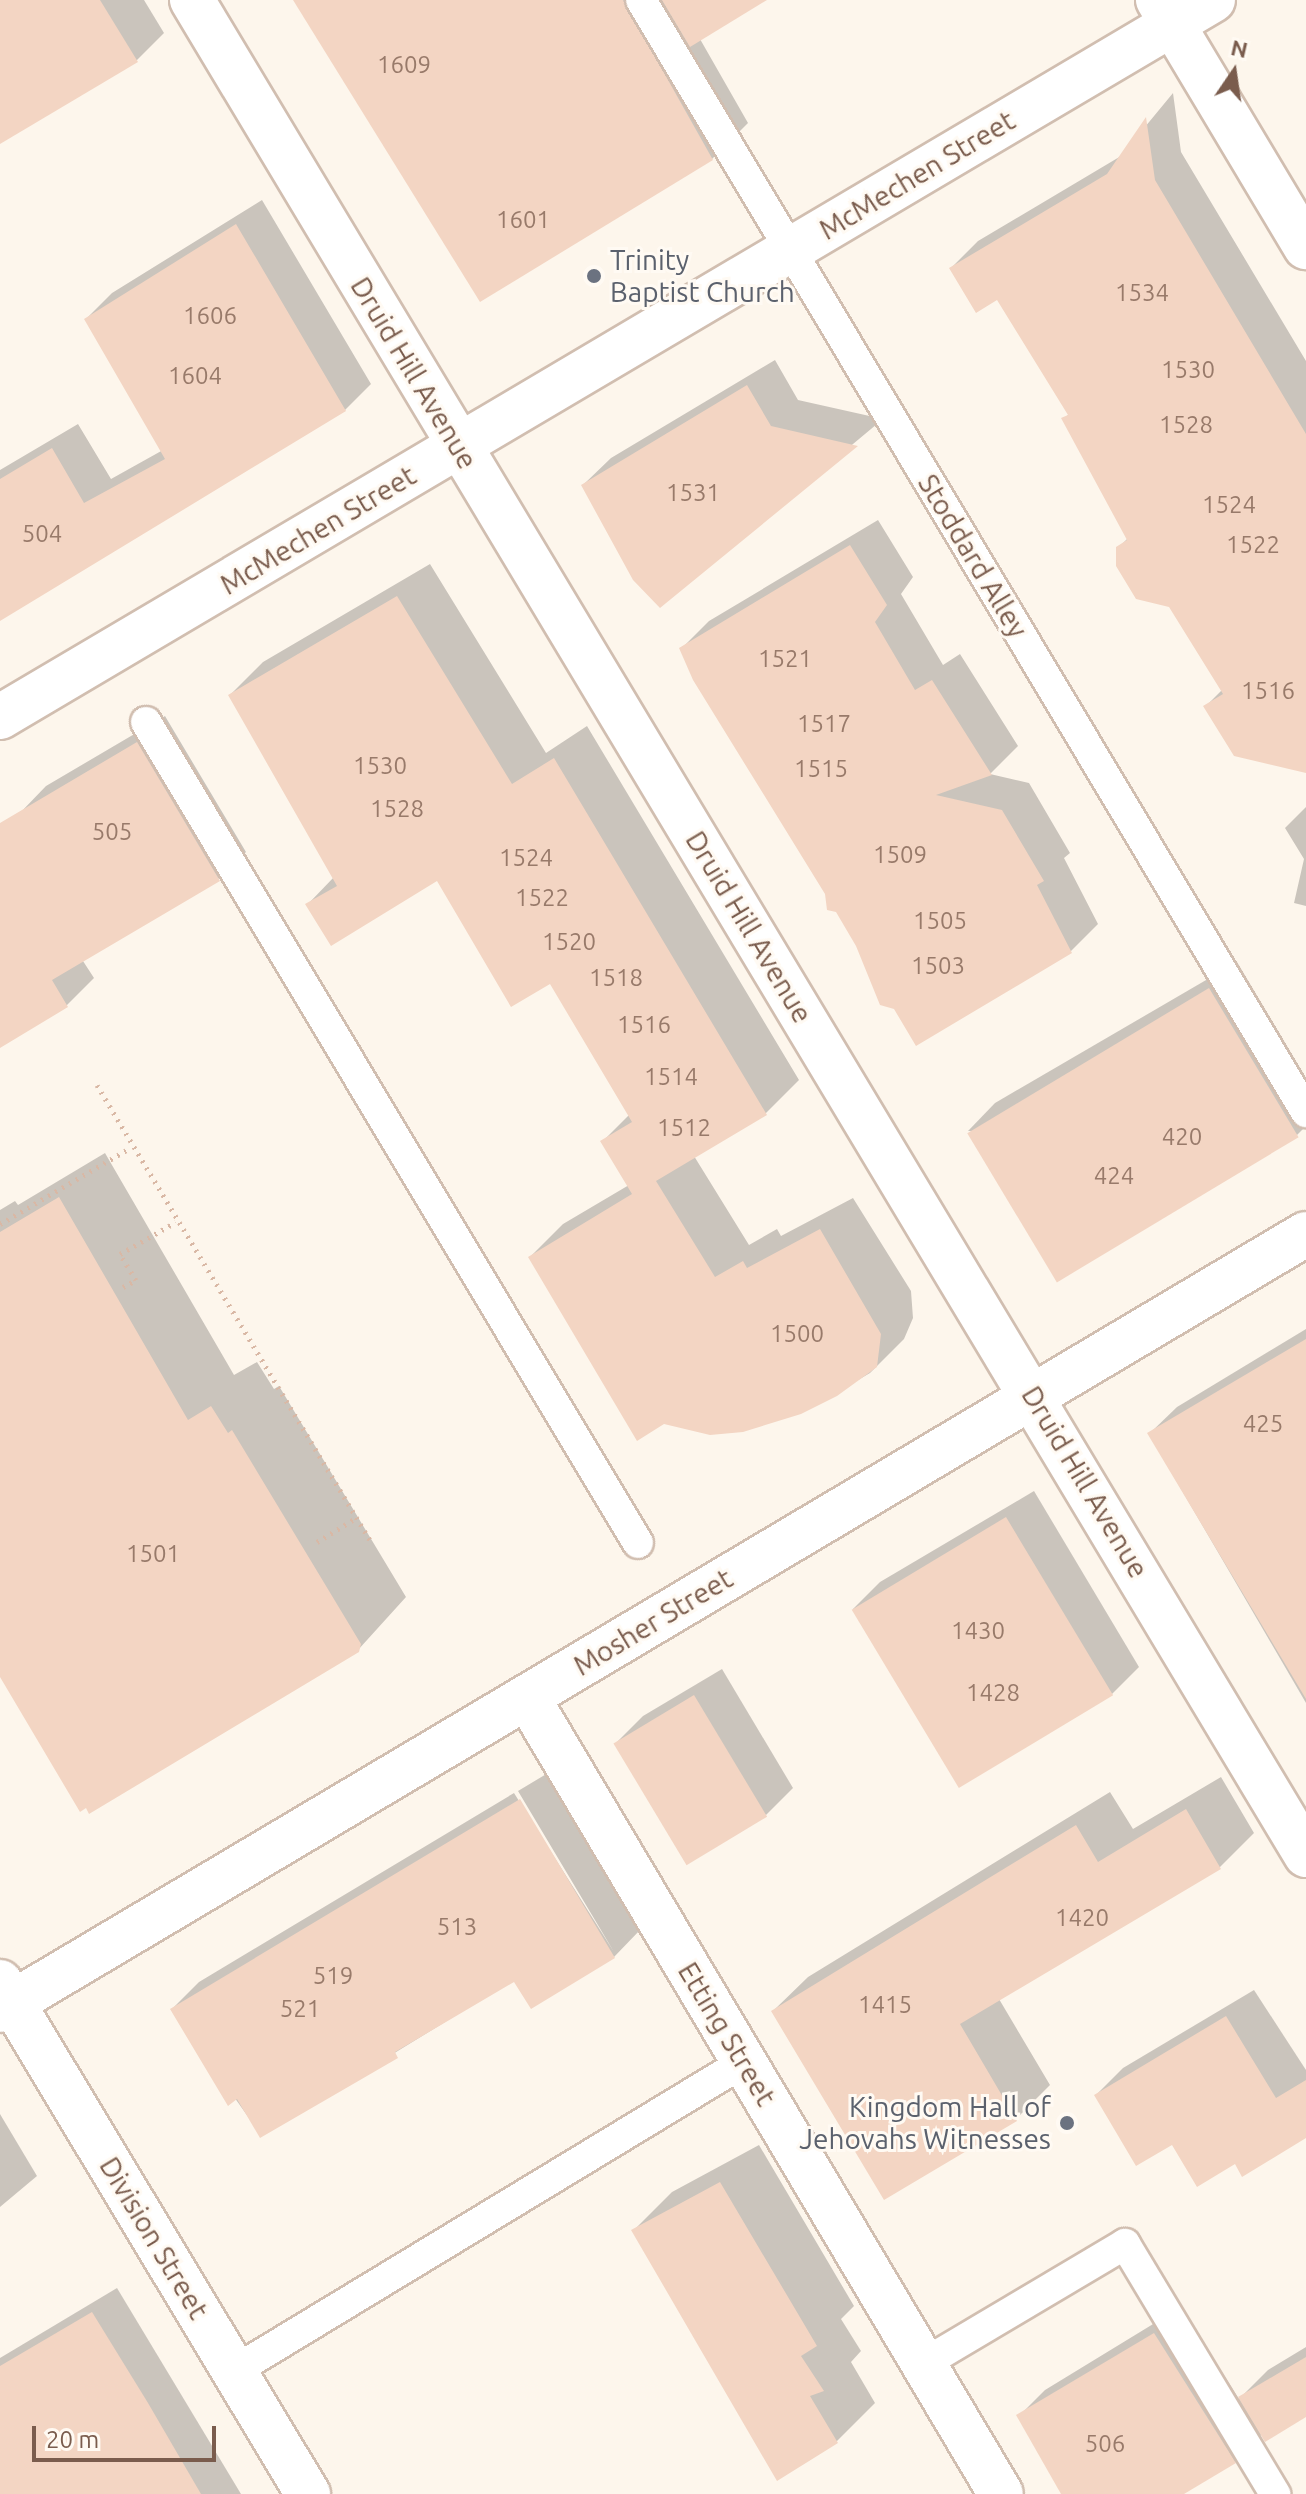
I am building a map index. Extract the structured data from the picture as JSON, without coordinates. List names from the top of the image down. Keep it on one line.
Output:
{"streets":{"street":["McMechen Street","Druid Hill Avenue","Mosher Street","Etting Street","Division Street"],"lane":["Stoddard Alley"]},"crossings":[["McMechen Street","Druid Hill Avenue"],["McMechen Street","Stoddard Alley"],["Druid Hill Avenue","Mosher Street"],["Mosher Street","Etting Street"],["Mosher Street","Division Street"]],"places":["Trinity Baptist Church","Kingdom Hall of Jehovahs Witnesses"],"house_numbers":["1609","1601","1534","1606","1530","1604","1528","1531","1524","504","1522","1521","1516","1517","1530","1515","1528","505","1509","1524","1522","1505","1520","1503","1518","1516","1514","1512","420","424","1500","425","1501","1430","1428","1420","513","519","1415","521","506"],"scale_bar":"20 m","north":"top"}
